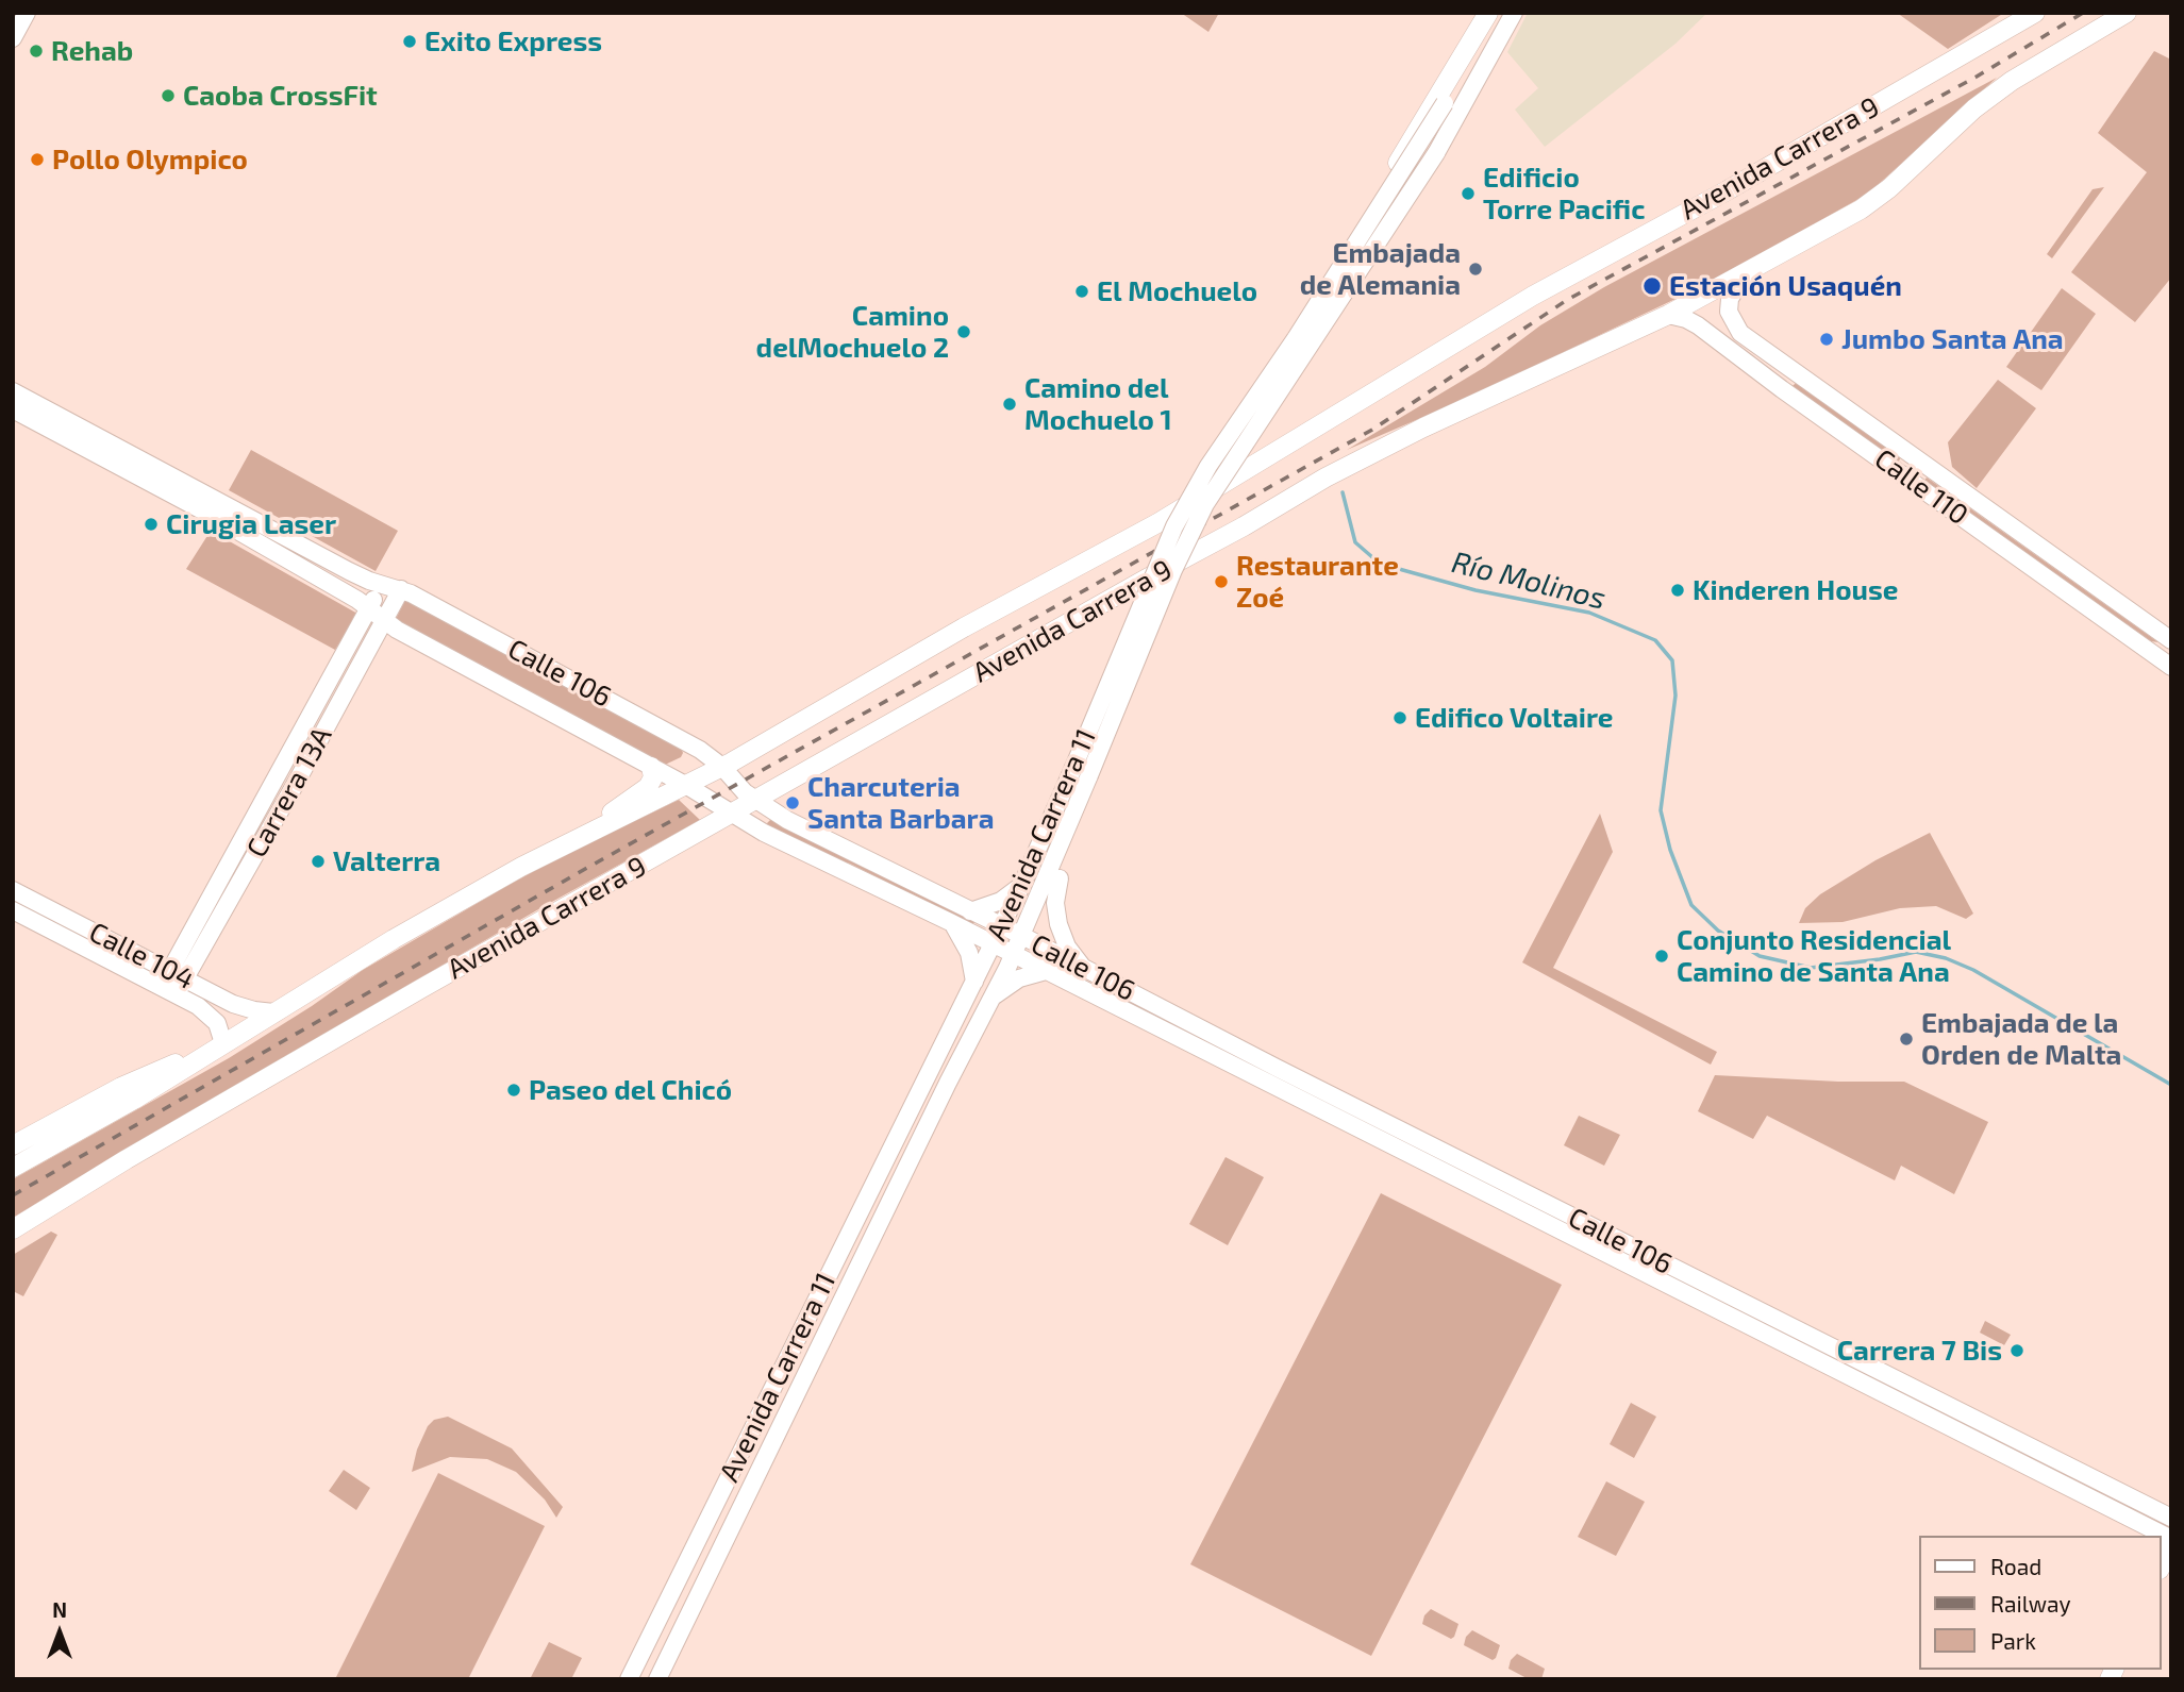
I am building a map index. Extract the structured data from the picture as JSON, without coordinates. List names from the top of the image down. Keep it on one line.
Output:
{"streets":{"main road":["Avenida Carrera 9","Calle 110","Calle 106","Carrera 13A","Avenida Carrera 11","Calle 104"]},"crossings":[["Avenida Carrera 9","Calle 110"],["Avenida Carrera 9","Calle 106"],["Avenida Carrera 9","Calle 104"],["Calle 106","Carrera 13A"],["Calle 106","Avenida Carrera 11"],["Carrera 13A","Calle 104"]],"water":["Río Molinos"],"places":["Exito Express","Rehab","Caoba CrossFit","Pollo Olympico","Edificio Torre Pacific","Embajada de Alemania","Estación Usaquén","El Mochuelo","Camino delMochuelo 2","Jumbo Santa Ana","Camino del Mochuelo 1","Cirugia Laser","Restaurante Zoé","Kinderen House","Edifico Voltaire","Charcuteria Santa Barbara","Valterra","Conjunto Residencial Camino de Santa Ana","Embajada de la Orden de Malta","Paseo del Chicó","Carrera 7 Bis"],"legend":["Road","Railway","Park"],"north":"top"}
